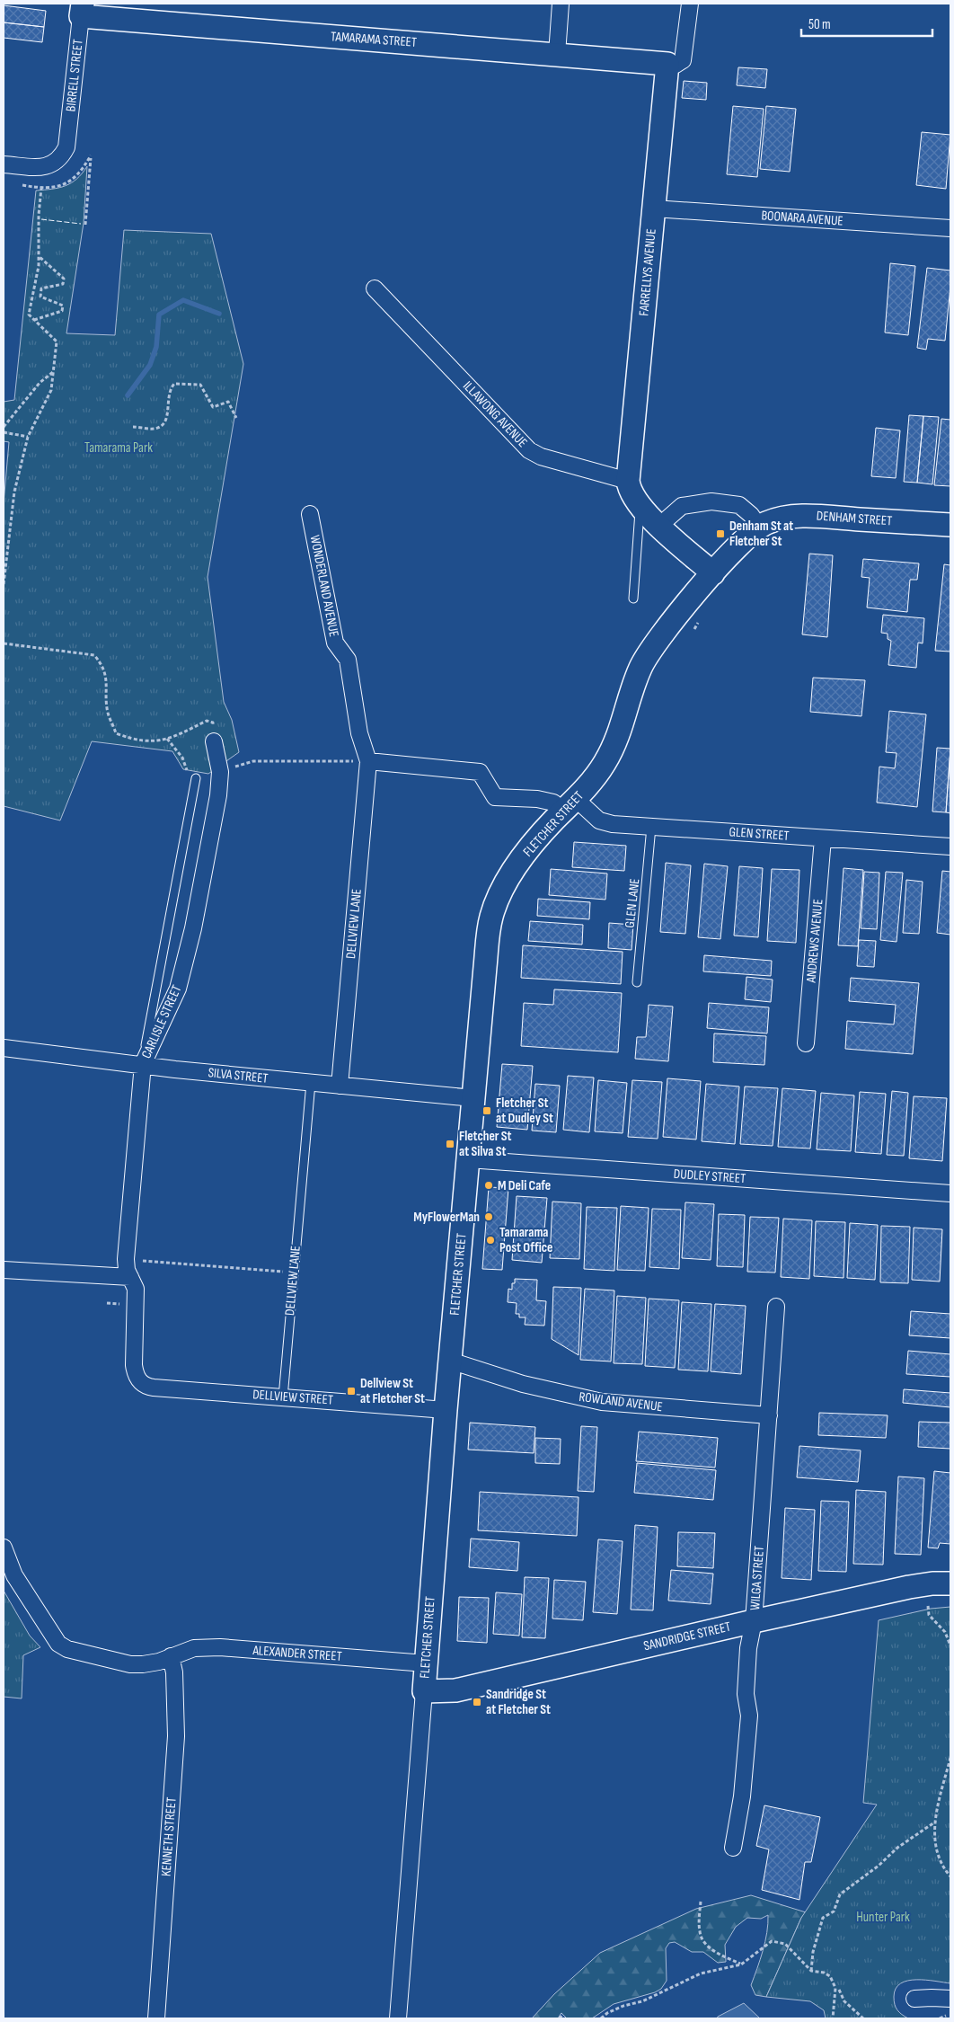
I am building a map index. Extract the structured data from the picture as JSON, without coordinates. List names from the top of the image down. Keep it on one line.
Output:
{"streets":{"street":["TAMARAMA STREET","BIRRELL STREET","BOONARA AVENUE","FARRELLYS AVENUE","ILLAWONG AVENUE","DENHAM STREET","WONDERLAND AVENUE","FLETCHER STREET","GLEN STREET","DELLVIEW LANE","ANDREWS AVENUE","CARLISLE STREET","SILVA STREET","DUDLEY STREET","DELLVIEW STREET","ROWLAND AVENUE","WILGA STREET","SANDRIDGE STREET","ALEXANDER STREET","KENNETH STREET"],"lane":["GLEN LANE"]},"crossings":[["TAMARAMA STREET","BIRRELL STREET"],["TAMARAMA STREET","FARRELLYS AVENUE"],["BOONARA AVENUE","FARRELLYS AVENUE"],["FARRELLYS AVENUE","ILLAWONG AVENUE"],["DENHAM STREET","FLETCHER STREET"],["WONDERLAND AVENUE","DELLVIEW LANE"],["FLETCHER STREET","GLEN STREET"],["FLETCHER STREET","SILVA STREET"],["FLETCHER STREET","DUDLEY STREET"],["FLETCHER STREET","DELLVIEW STREET"],["FLETCHER STREET","ROWLAND AVENUE"],["FLETCHER STREET","SANDRIDGE STREET"],["FLETCHER STREET","ALEXANDER STREET"],["GLEN STREET","GLEN LANE"],["GLEN STREET","ANDREWS AVENUE"],["DELLVIEW LANE","SILVA STREET"],["DELLVIEW LANE","DELLVIEW STREET"],["CARLISLE STREET","SILVA STREET"],["CARLISLE STREET","DELLVIEW STREET"],["ROWLAND AVENUE","WILGA STREET"],["WILGA STREET","SANDRIDGE STREET"],["ALEXANDER STREET","KENNETH STREET"]],"parks":["Tamarama Park","Hunter Park"],"places":{"transit":["Denham St at Fletcher St","Fletcher St at Dudley St","Fletcher St at Silva St","Dellview St at Fletcher St","Sandridge St at Fletcher St"],"other":["M Deli Cafe","MyFlowerMan","Tamarama Post Office"]},"scale_bar":"50 m"}
